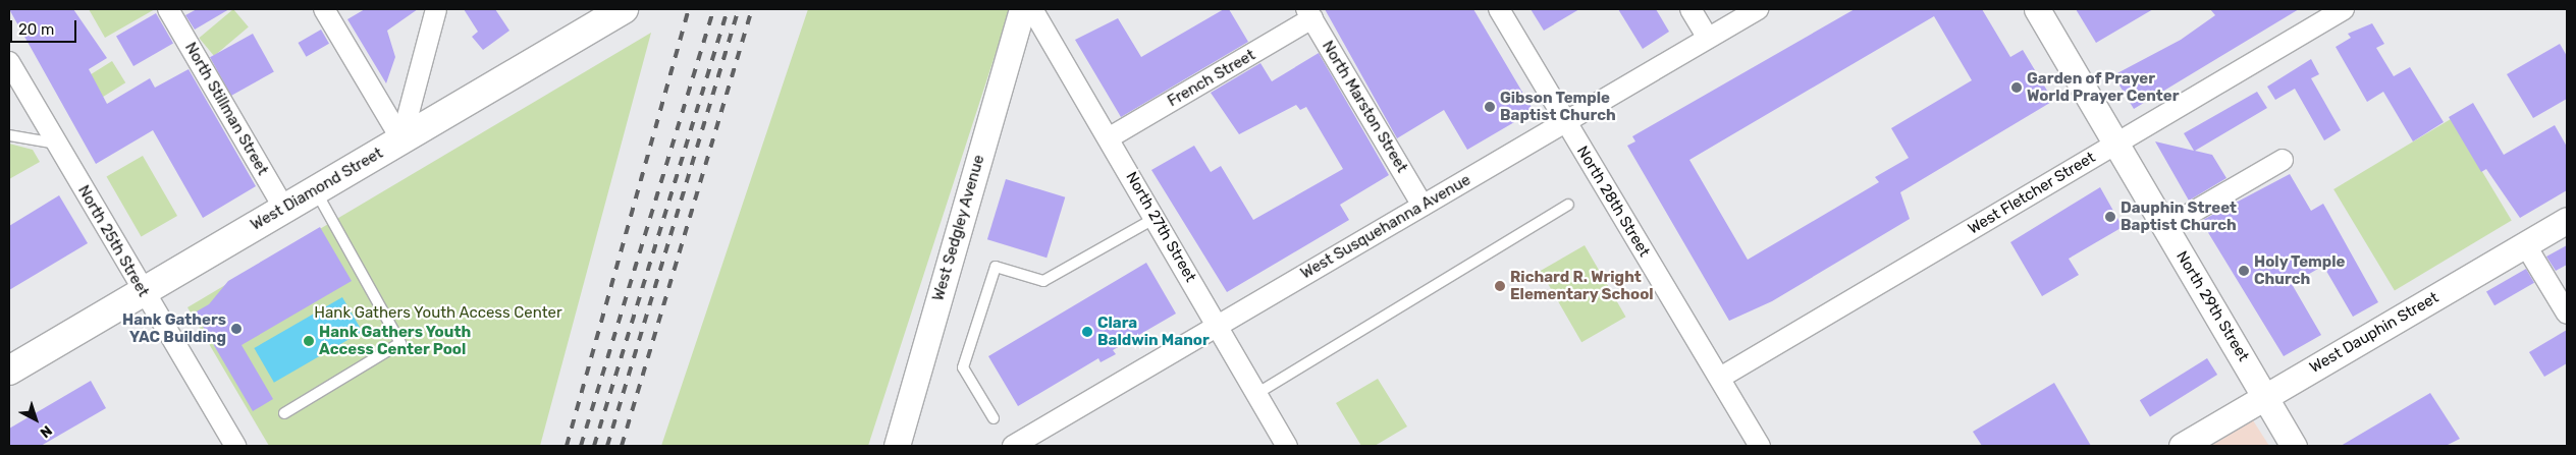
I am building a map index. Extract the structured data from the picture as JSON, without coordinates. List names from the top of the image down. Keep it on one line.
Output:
{"streets":{"main road":["West Diamond Street"],"street":["French Street","North Marston Street","North Stillman Street","West Fletcher Street","North 28th Street","North 27th Street","West Susquehanna Avenue","West Sedgley Avenue","North 25th Street","North 29th Street","West Dauphin Street"]},"crossings":[["French Street","North Marston Street"],["French Street","North 27th Street"],["North Marston Street","West Susquehanna Avenue"],["North Stillman Street","West Diamond Street"],["West Diamond Street","North 25th Street"],["West Fletcher Street","North 28th Street"],["West Fletcher Street","North 29th Street"],["North 28th Street","West Susquehanna Avenue"],["North 27th Street","West Susquehanna Avenue"],["North 29th Street","West Dauphin Street"]],"parks":["Hank Gathers Youth Access Center"],"places":["Garden of Prayer World Prayer Center","Gibson Temple Baptist Church","Dauphin Street Baptist Church","Holy Temple Church","Richard R. Wright Elementary School","Hank Gathers YAC Building","Clara Baldwin Manor","Hank Gathers Youth Access Center Pool"],"scale_bar":"20 m","north":"bottom right"}
